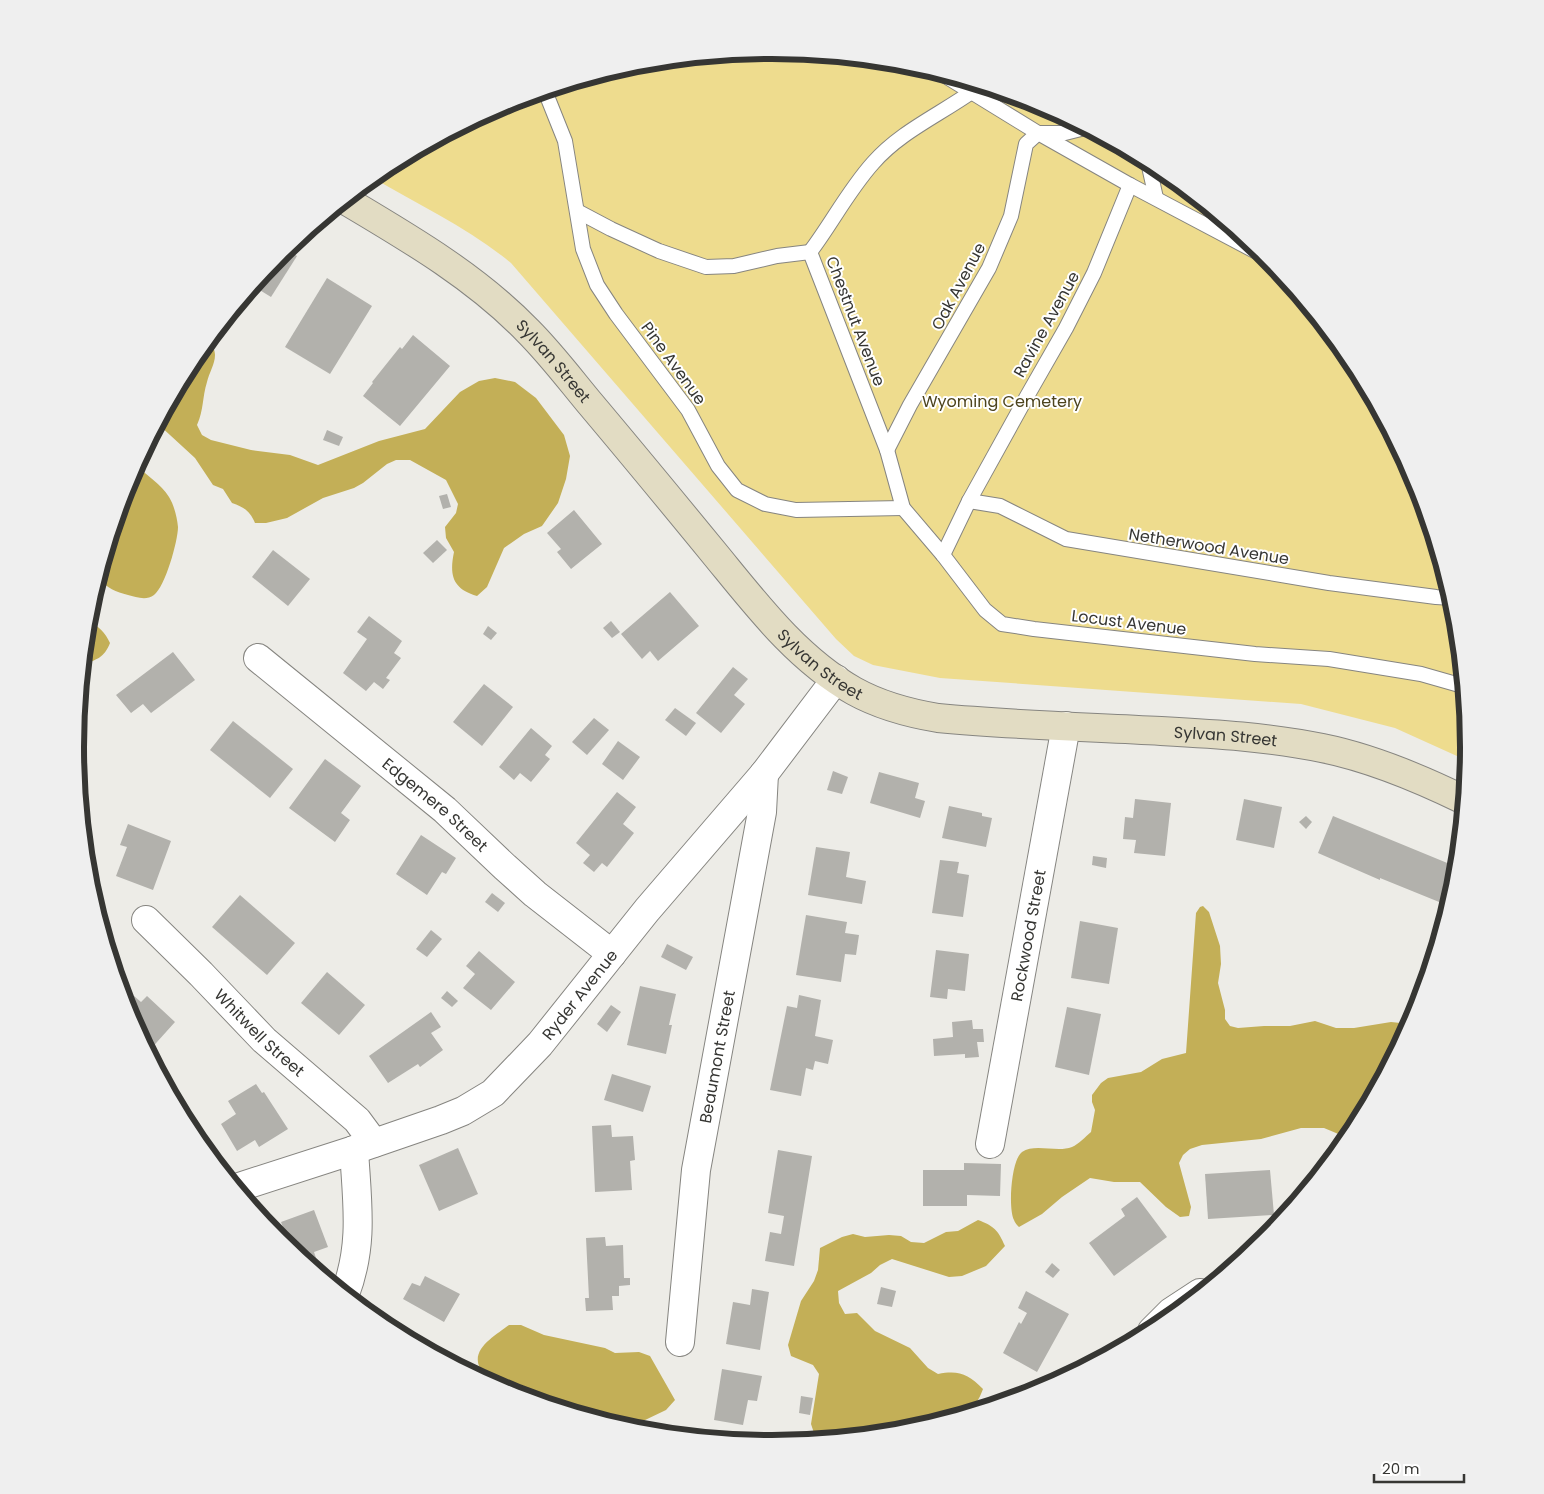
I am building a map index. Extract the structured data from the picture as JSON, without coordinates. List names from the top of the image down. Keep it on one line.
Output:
{"streets":{"street":["Sylvan Street","Edgemere Street","Rockwood Street","Ryder Avenue","Whitwell Street","Beaumont Street"],"lane":["Oak Avenue","Chestnut Avenue","Ravine Avenue","Pine Avenue","Netherwood Avenue","Locust Avenue"]},"crossings":[["Oak Avenue","Chestnut Avenue"],["Oak Avenue","Locust Avenue"],["Chestnut Avenue","Locust Avenue"],["Ravine Avenue","Netherwood Avenue"],["Ravine Avenue","Locust Avenue"],["Sylvan Street","Rockwood Street"],["Sylvan Street","Ryder Avenue"],["Pine Avenue","Locust Avenue"],["Edgemere Street","Ryder Avenue"],["Ryder Avenue","Whitwell Street"],["Ryder Avenue","Beaumont Street"]],"parks":["Wyoming Cemetery"],"scale_bar":"20 m"}
